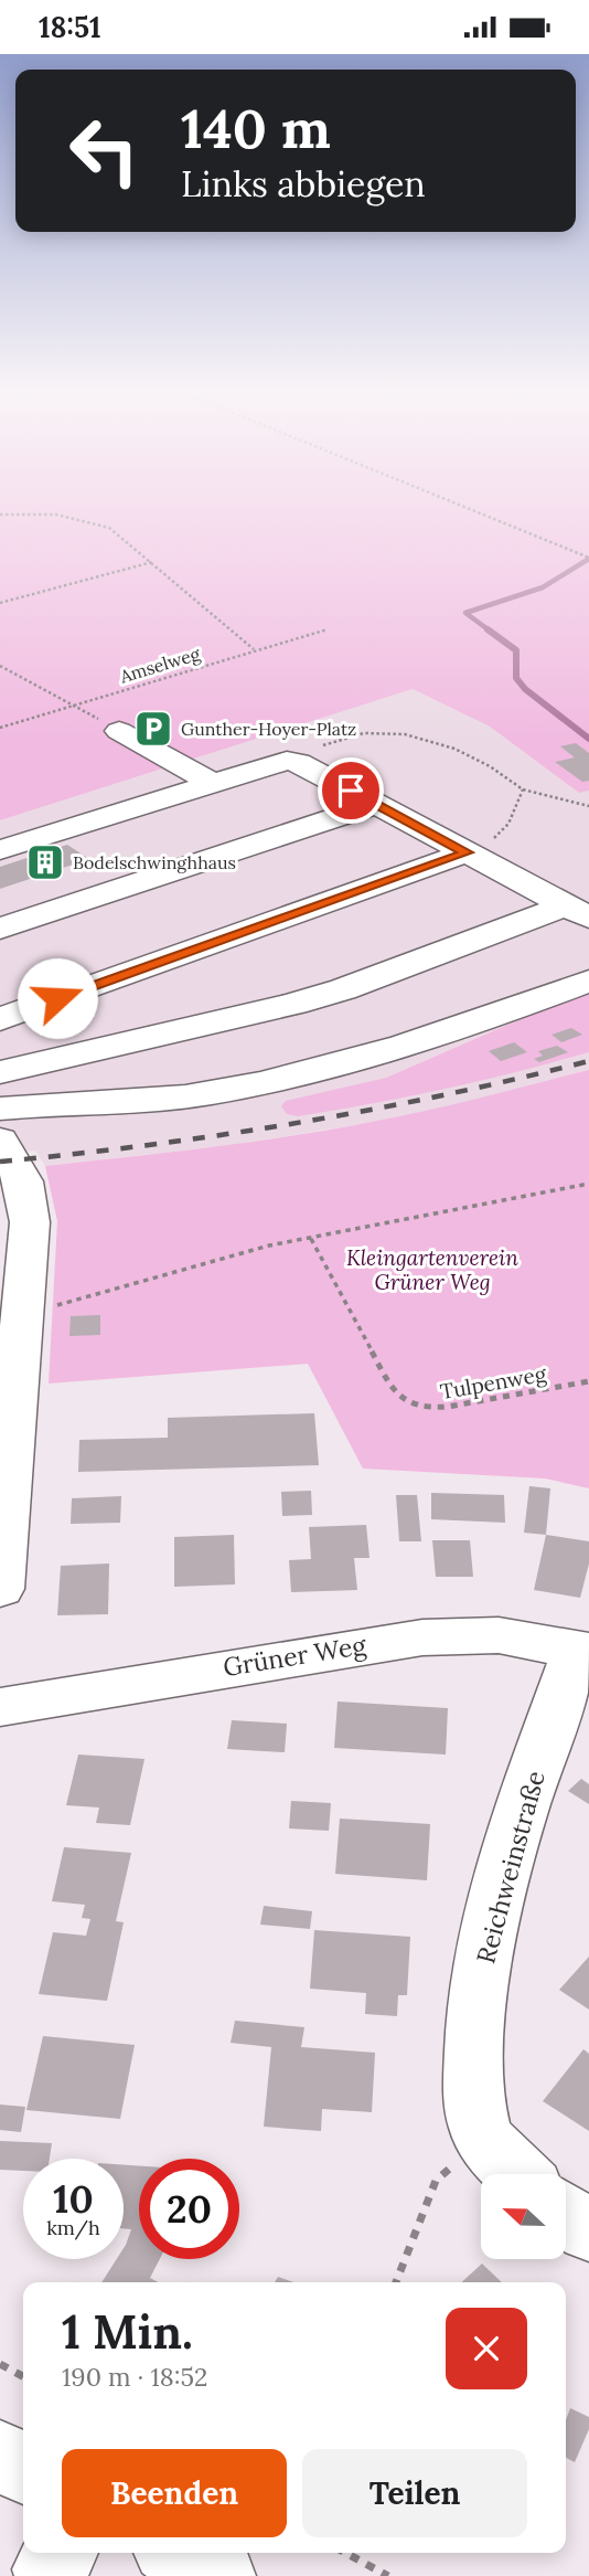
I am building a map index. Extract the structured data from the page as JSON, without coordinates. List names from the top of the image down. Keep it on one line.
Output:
{"streets":{"street":["Grüner Weg","Reichweinstraße"],"path":["Amselweg","Tulpenweg"]},"crossings":[["Grüner Weg","Reichweinstraße"]],"parks":["Kleingartenverein Grüner Weg"],"places":{"parking":["Gunther-Hoyer-Platz"],"building":["Bodelschwinghhaus"]},"north":"left","page":{"status":"18:51","turn":["140 m","Links abbiegen"],"speed":"10 km/h","limit":"20","heading":["1 Min.","190 m · 18:52"],"buttons":["Beenden","Teilen"]}}
